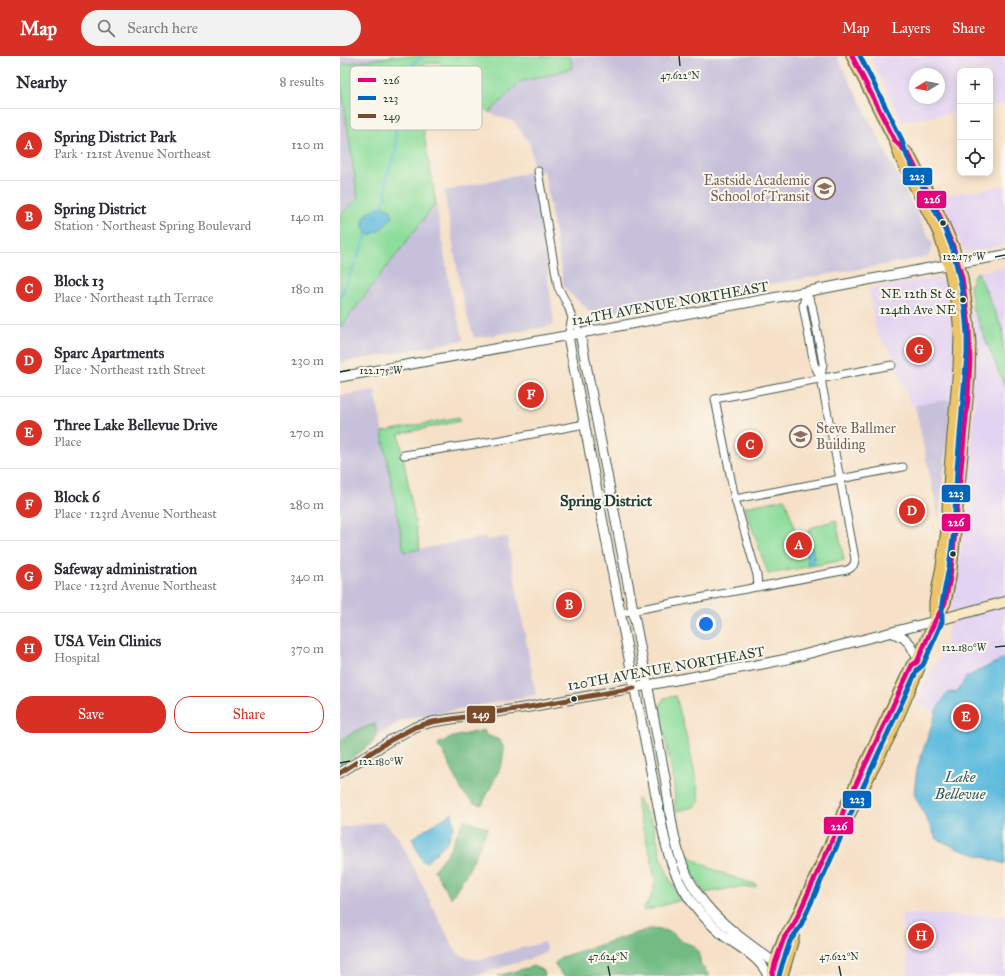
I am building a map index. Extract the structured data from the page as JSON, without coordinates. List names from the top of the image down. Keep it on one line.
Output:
{"streets":{"main road":["120TH AVENUE NORTHEAST"],"street":["124TH AVENUE NORTHEAST"]},"districts":["Spring District"],"water":["Lake Bellevue"],"places":{"school or university":["Eastside Academic School of Transit","Steve Ballmer Building"],"other":["NE 12th St & 124th Ave NE"]},"lines":["transit line 226","transit line 223","transit line 249"],"legend":["226","223","249"],"north":"left","page":{"header":"Map","search":"Search here","nav":["Map","Layers","Share"],"heading":["Nearby","8 results"],"map_buttons":["+","−"],"list":[{"mark":"A","name":"Spring District Park","note":"Park · 121st Avenue Northeast","value":"120 m"},{"mark":"B","name":"Spring District","note":"Station · Northeast Spring Boulevard","value":"140 m"},{"mark":"C","name":"Block 13","note":"Place · Northeast 14th Terrace","value":"180 m"},{"mark":"D","name":"Sparc Apartments","note":"Place · Northeast 12th Street","value":"230 m"},{"mark":"E","name":"Three Lake Bellevue Drive","note":"Place","value":"270 m"},{"mark":"F","name":"Block 6","note":"Place · 123rd Avenue Northeast","value":"280 m"},{"mark":"G","name":"Safeway administration","note":"Place · 123rd Avenue Northeast","value":"340 m"},{"mark":"H","name":"USA Vein Clinics","note":"Hospital","value":"370 m"}],"pins":["G","F","C","D","A","B","E","H"],"buttons":["Save","Share"]},"coordinates":["47.622°N","122.175°W","122.180°W","47.624°N"]}
